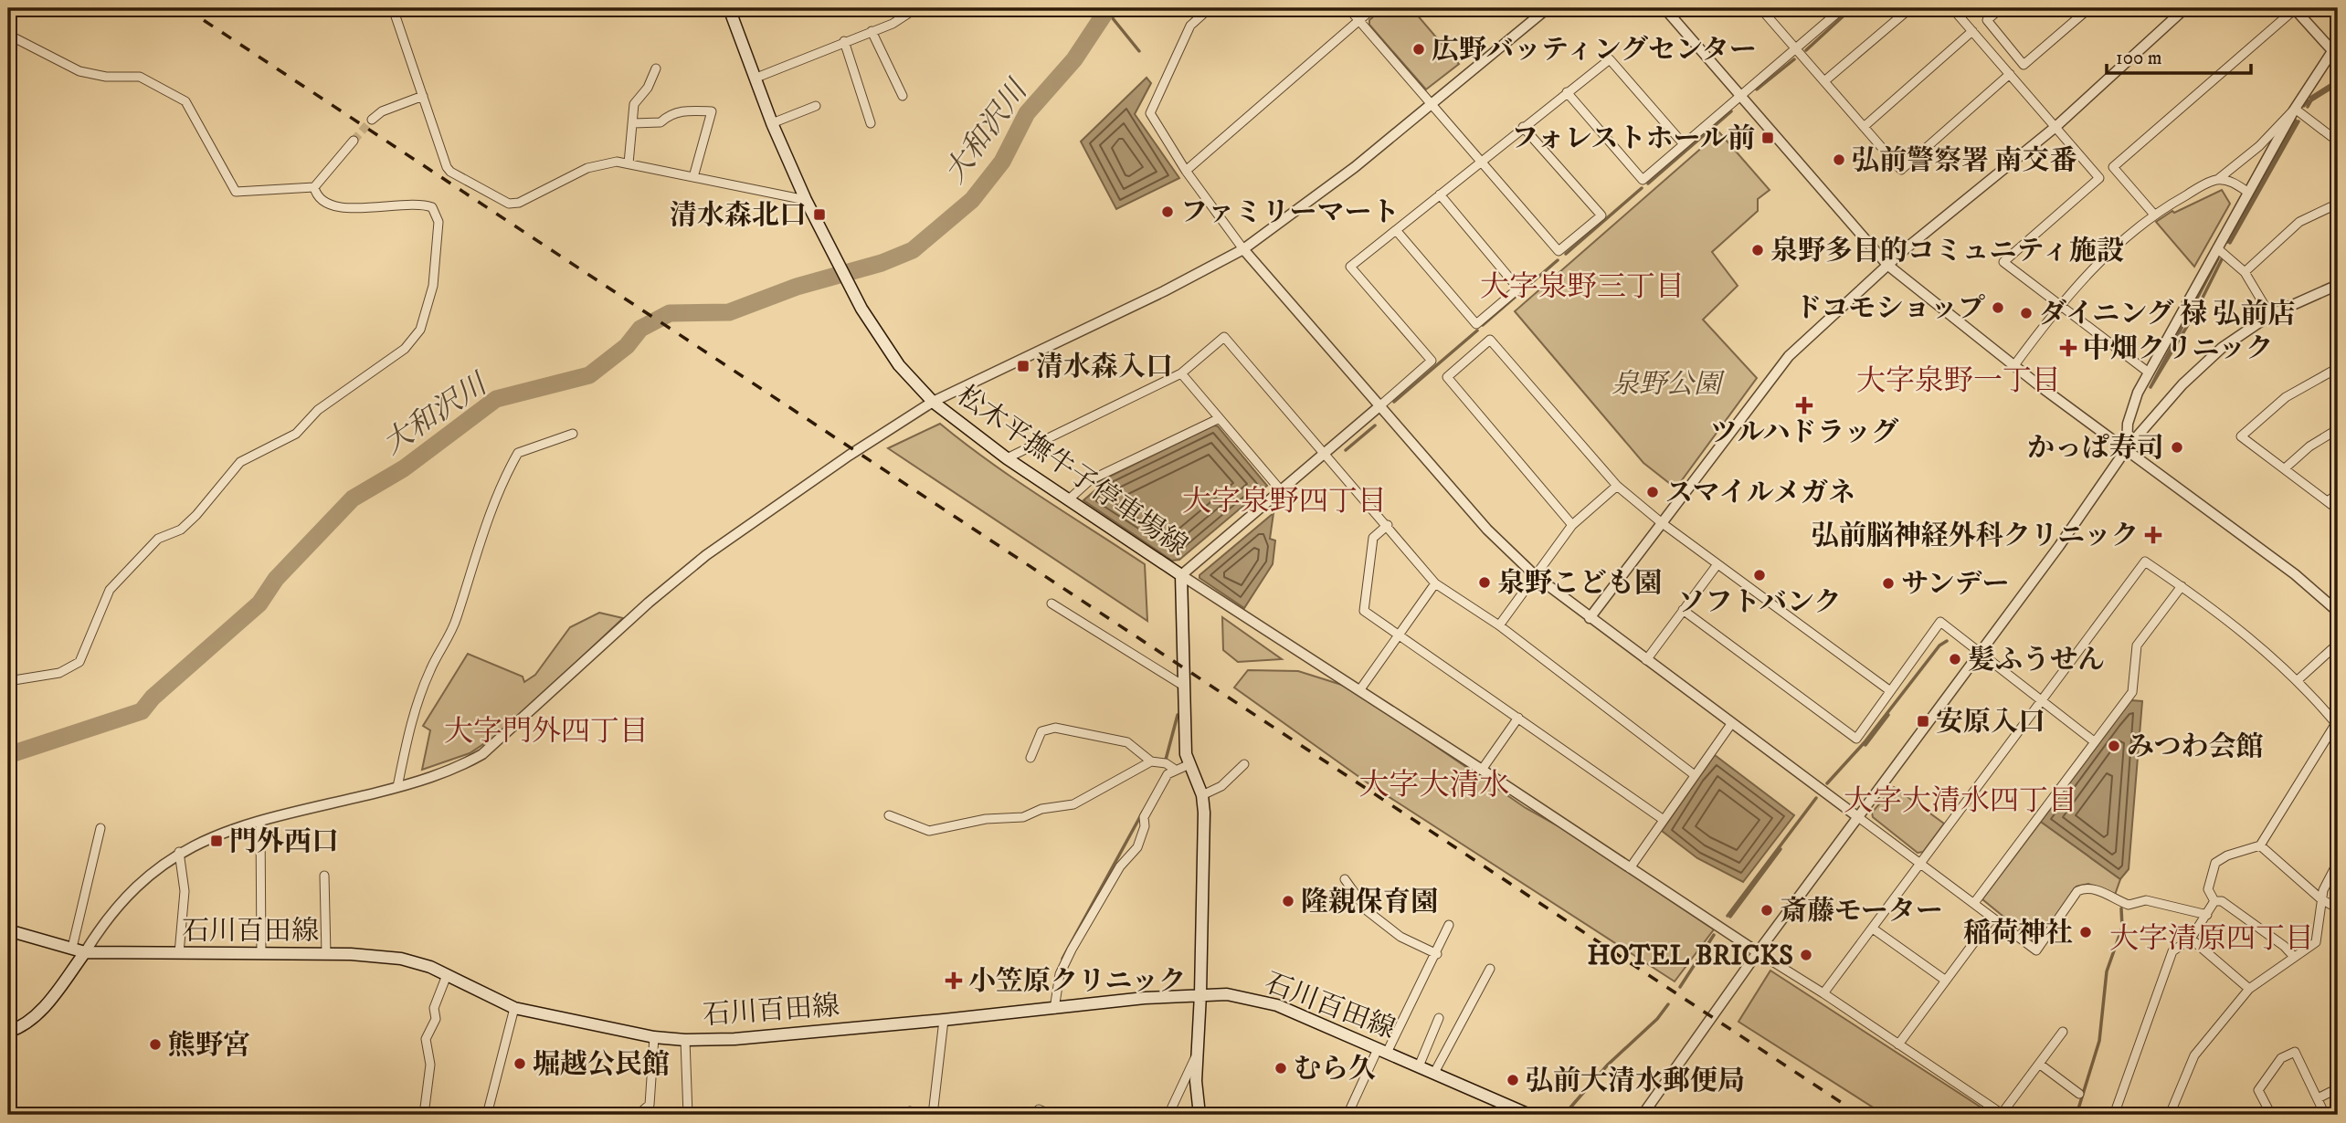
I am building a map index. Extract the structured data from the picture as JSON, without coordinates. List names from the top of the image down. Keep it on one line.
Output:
{"streets":{"main road":["松木平撫牛子停車場線","石川百田線"]},"crossings":[["松木平撫牛子停車場線","石川百田線"]],"districts":["大字泉野三丁目","大字泉野一丁目","大字泉野四丁目","大字門外四丁目","大字大清水","大字大清水四丁目","大字清原四丁目"],"water":["大和沢川"],"parks":["泉野公園"],"places":{"other":["広野バッティングセンター","弘前警察署 南交番","ファミリーマート","泉野多目的コミュニティ施設","ドコモショップ","ダイニング 禄 弘前店","かっぱ寿司","スマイルメガネ","ソフトバンク","泉野こども園","サンデー","髪ふうせん","みつわ会館","隆親保育園","斎藤モーター","稲荷神社","HOTEL BRICKS","熊野宮","堀越公民館","むら久","弘前大清水郵便局"],"transit":["フォレストホール前","清水森北口","清水森入口","安原入口","門外西口"],"health":["中畑クリニック","ツルハドラッグ","弘前脳神経外科クリニック","小笠原クリニック"]},"scale_bar":"100 m"}
